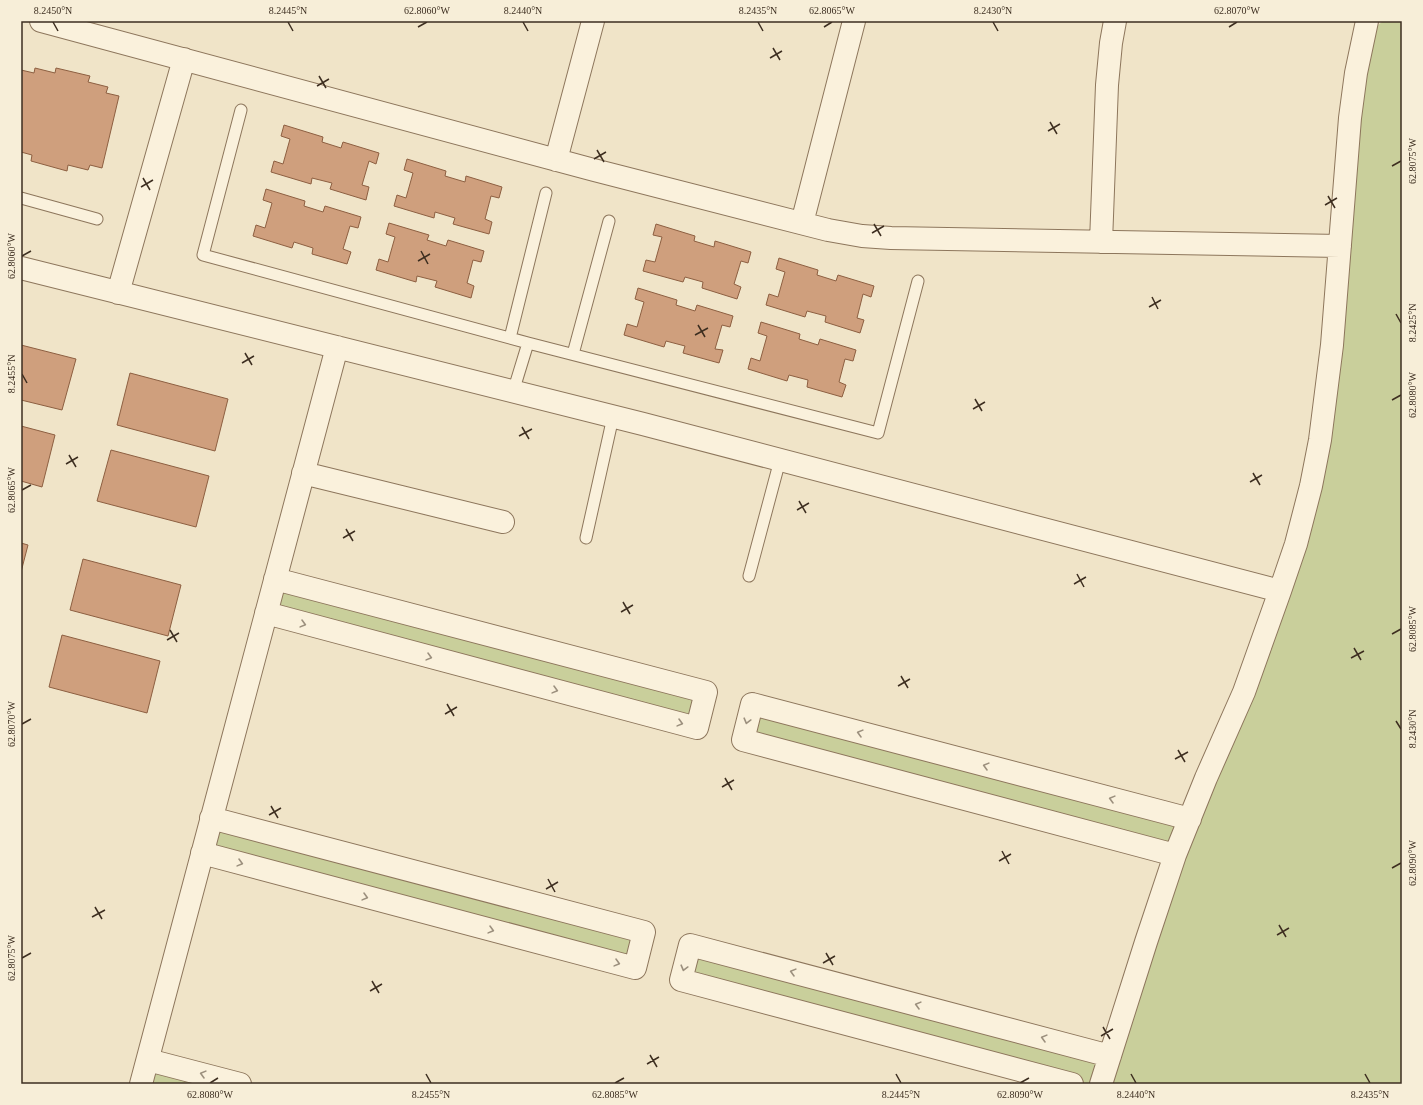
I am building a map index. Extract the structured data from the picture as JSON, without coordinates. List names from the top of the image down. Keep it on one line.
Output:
{"coordinates":["8.2450°N","8.2445°N","62.8060°W","8.2440°N","8.2435°N","62.8065°W","8.2430°N","62.8070°W","62.8075°W","8.2425°N","8.2455°N","62.8080°W","62.8085°W","62.8090°W"]}
